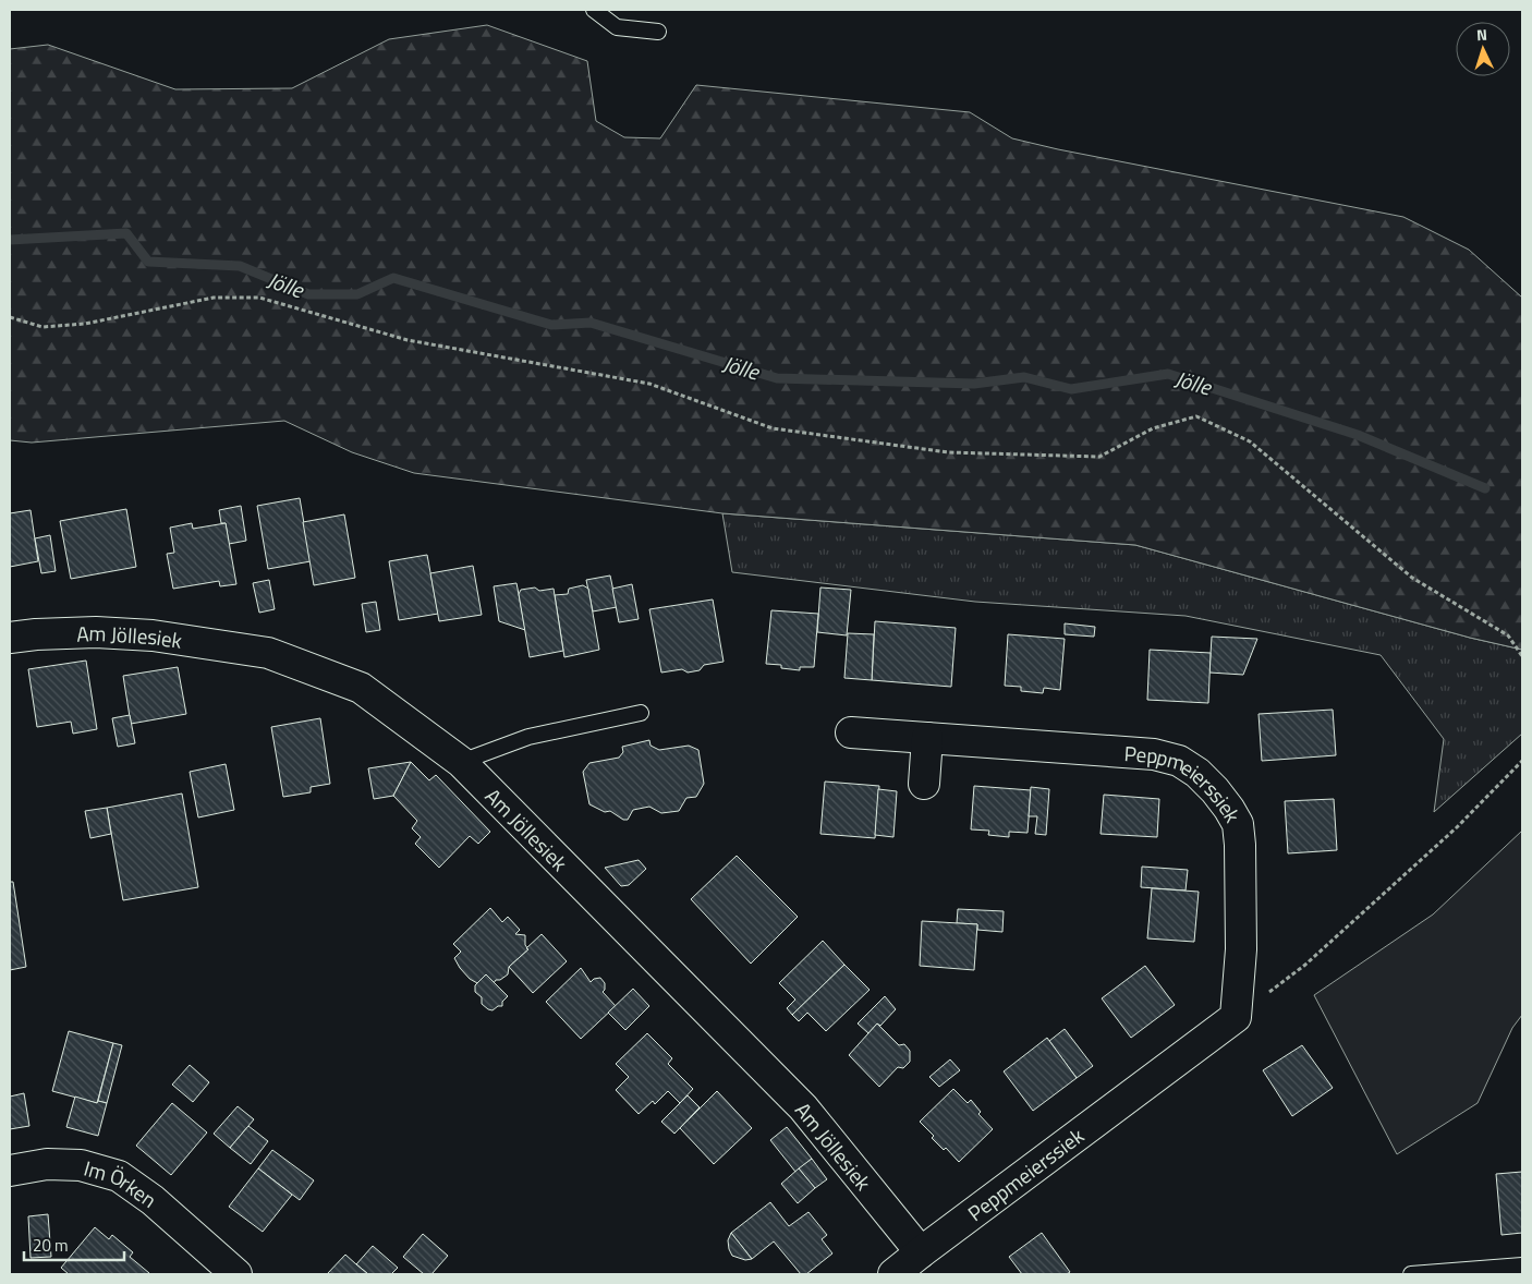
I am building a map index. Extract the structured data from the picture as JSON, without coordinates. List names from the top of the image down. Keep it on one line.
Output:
{"streets":{"street":["Am Jöllesiek","Peppmeierssiek","Im Örken"]},"crossings":[["Am Jöllesiek","Peppmeierssiek"]],"water":["Jölle"],"scale_bar":"20 m","north":"top"}
